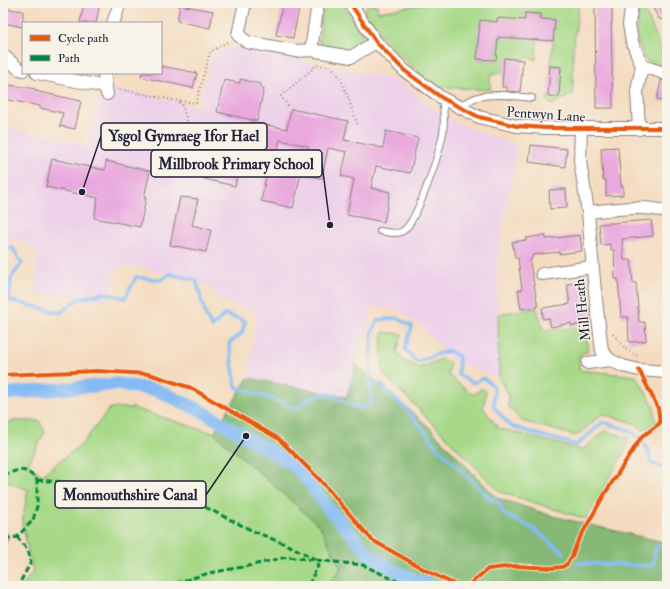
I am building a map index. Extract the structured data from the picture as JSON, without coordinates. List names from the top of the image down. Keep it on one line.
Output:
{"streets":{"street":["Pentwyn Lane","Mill Heath"]},"crossings":[["Pentwyn Lane","Mill Heath"]],"places":["Ysgol Gymraeg Ifor Hael","Millbrook Primary School","Monmouthshire Canal"],"legend":["Cycle path","Path"]}
